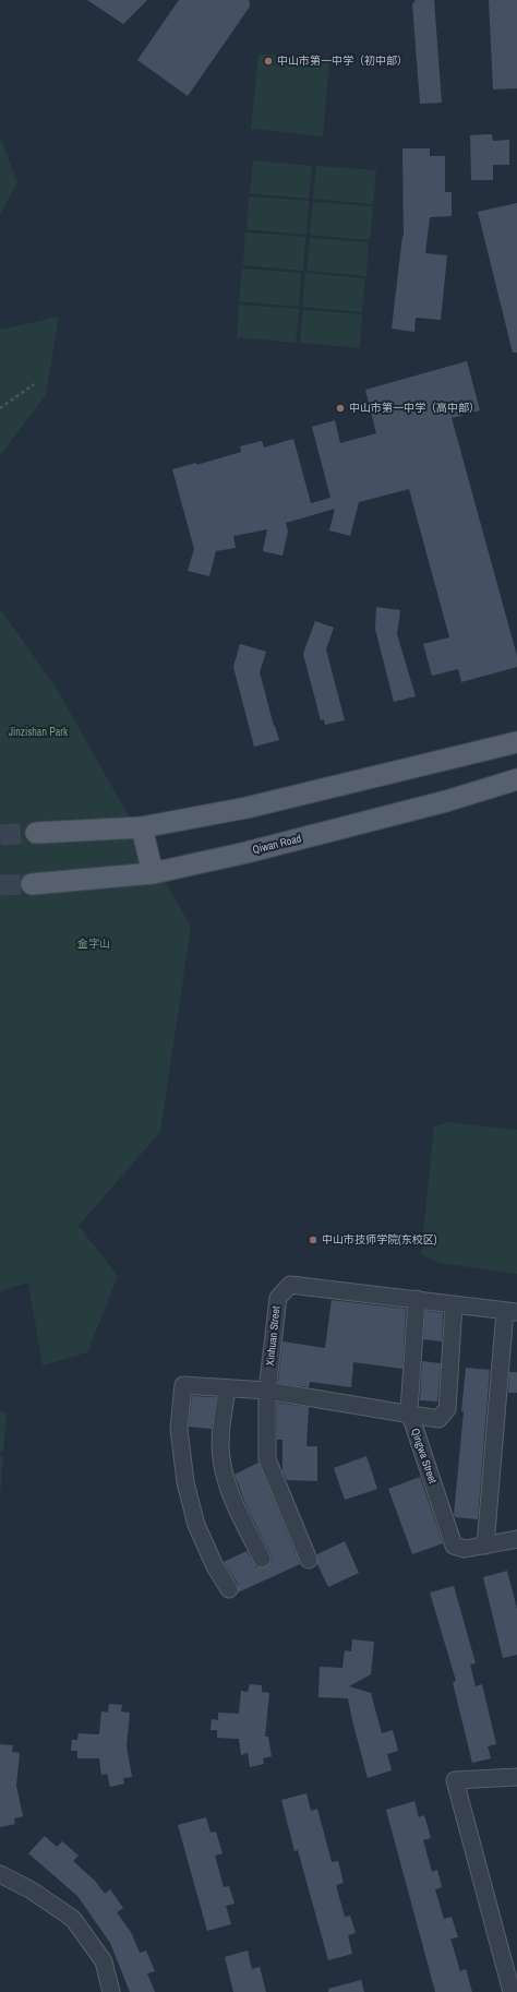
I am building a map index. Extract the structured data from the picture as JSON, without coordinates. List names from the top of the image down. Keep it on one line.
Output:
{"streets":{"main road":["Qiwan Road"],"street":["Xinhuan Street","Qingwa Street"]},"crossings":[["Xinhuan Street","Qingwa Street"]],"parks":["Jinzishan Park","金字山"],"places":["中山市第一中学（初中部）","中山市第一中学（高中部）","中山市技师学院(东校区)"]}
